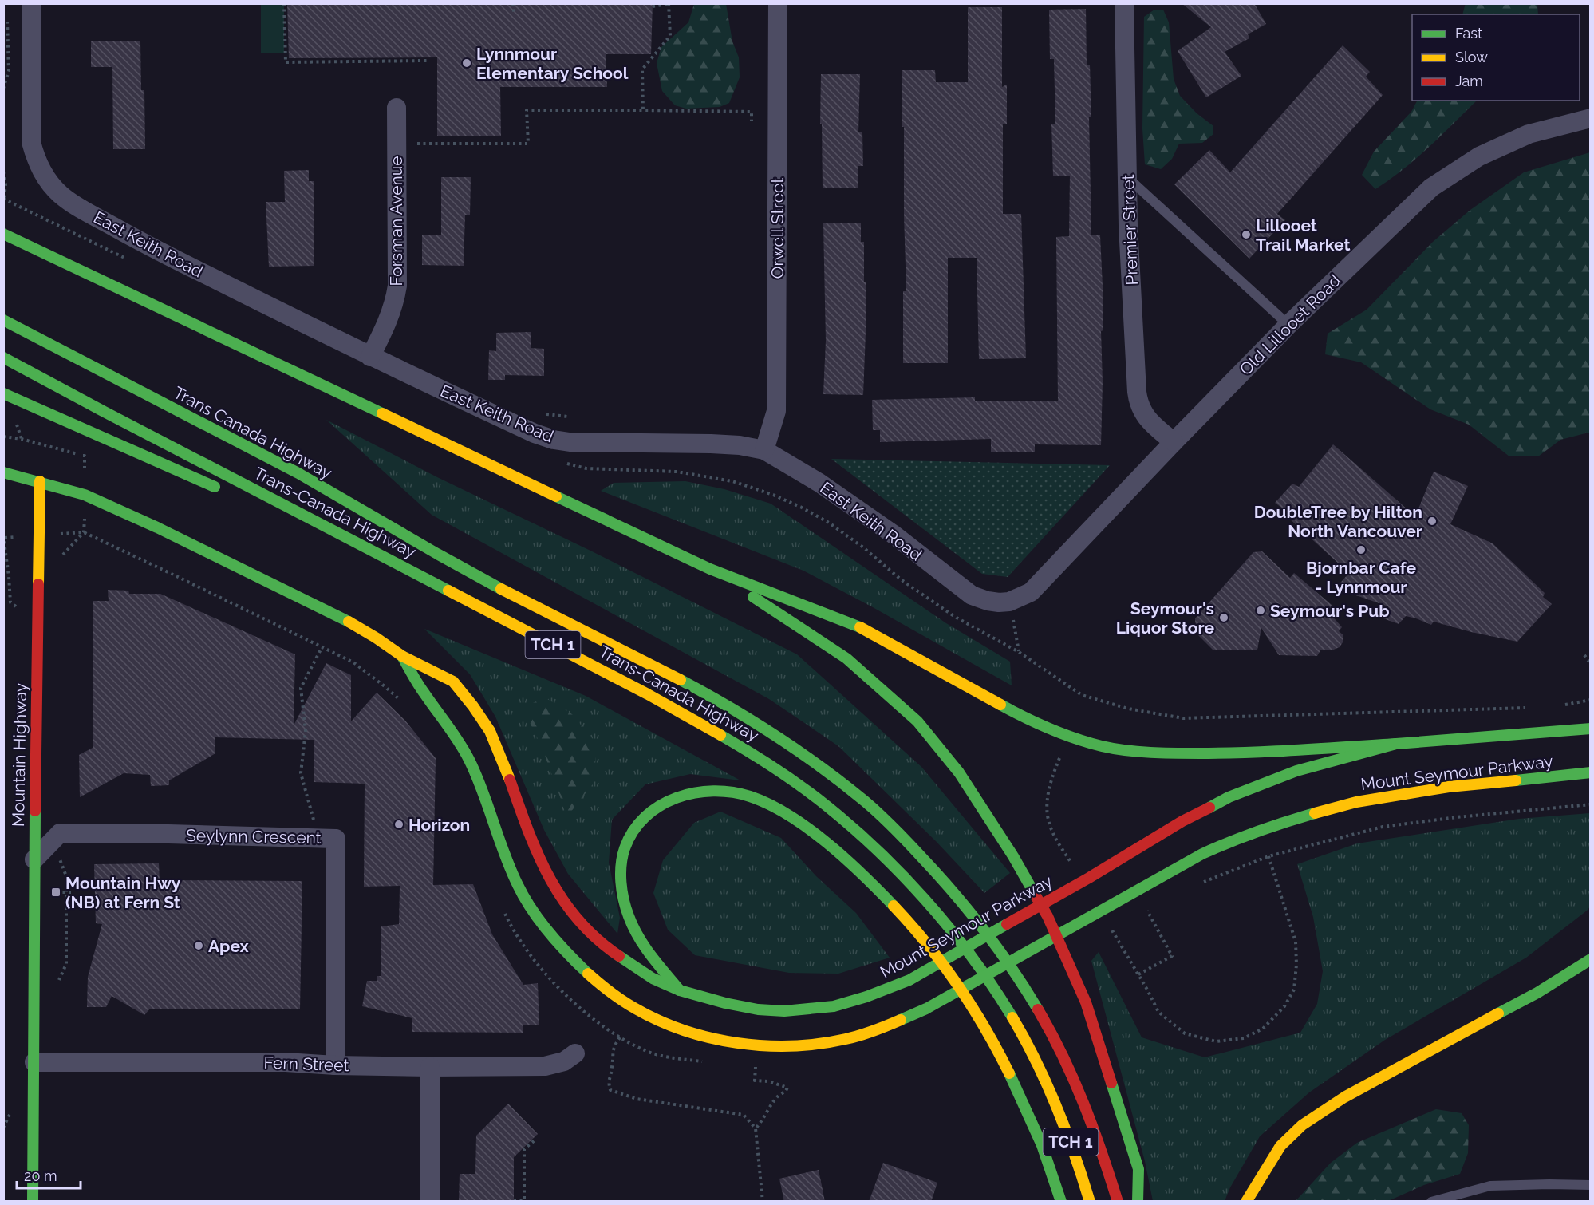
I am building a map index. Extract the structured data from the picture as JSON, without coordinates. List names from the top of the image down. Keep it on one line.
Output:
{"streets":{"main road":["Trans Canada Highway","Trans-Canada Highway","TCH 1","Mountain Highway","Mount Seymour Parkway"],"street":["Forsman Avenue","Orwell Street","Premier Street","East Keith Road","Old Lillooet Road","Seylynn Crescent","Fern Street"]},"crossings":[["Forsman Avenue","East Keith Road"],["Orwell Street","East Keith Road"],["Premier Street","Old Lillooet Road"],["East Keith Road","Old Lillooet Road"],["Trans Canada Highway","Trans-Canada Highway"],["Mountain Highway","Fern Street"],["Seylynn Crescent","Fern Street"]],"places":{"other":["Lynnmour Elementary School","Lillooet Trail Market","DoubleTree by Hilton North Vancouver","Bjornbar Cafe - Lynnmour","Seymour's Pub","Seymour's Liquor Store","Horizon","Apex"],"transit":["Mountain Hwy (NB) at Fern St"]},"legend":["Fast","Slow","Jam"],"scale_bar":"20 m"}
